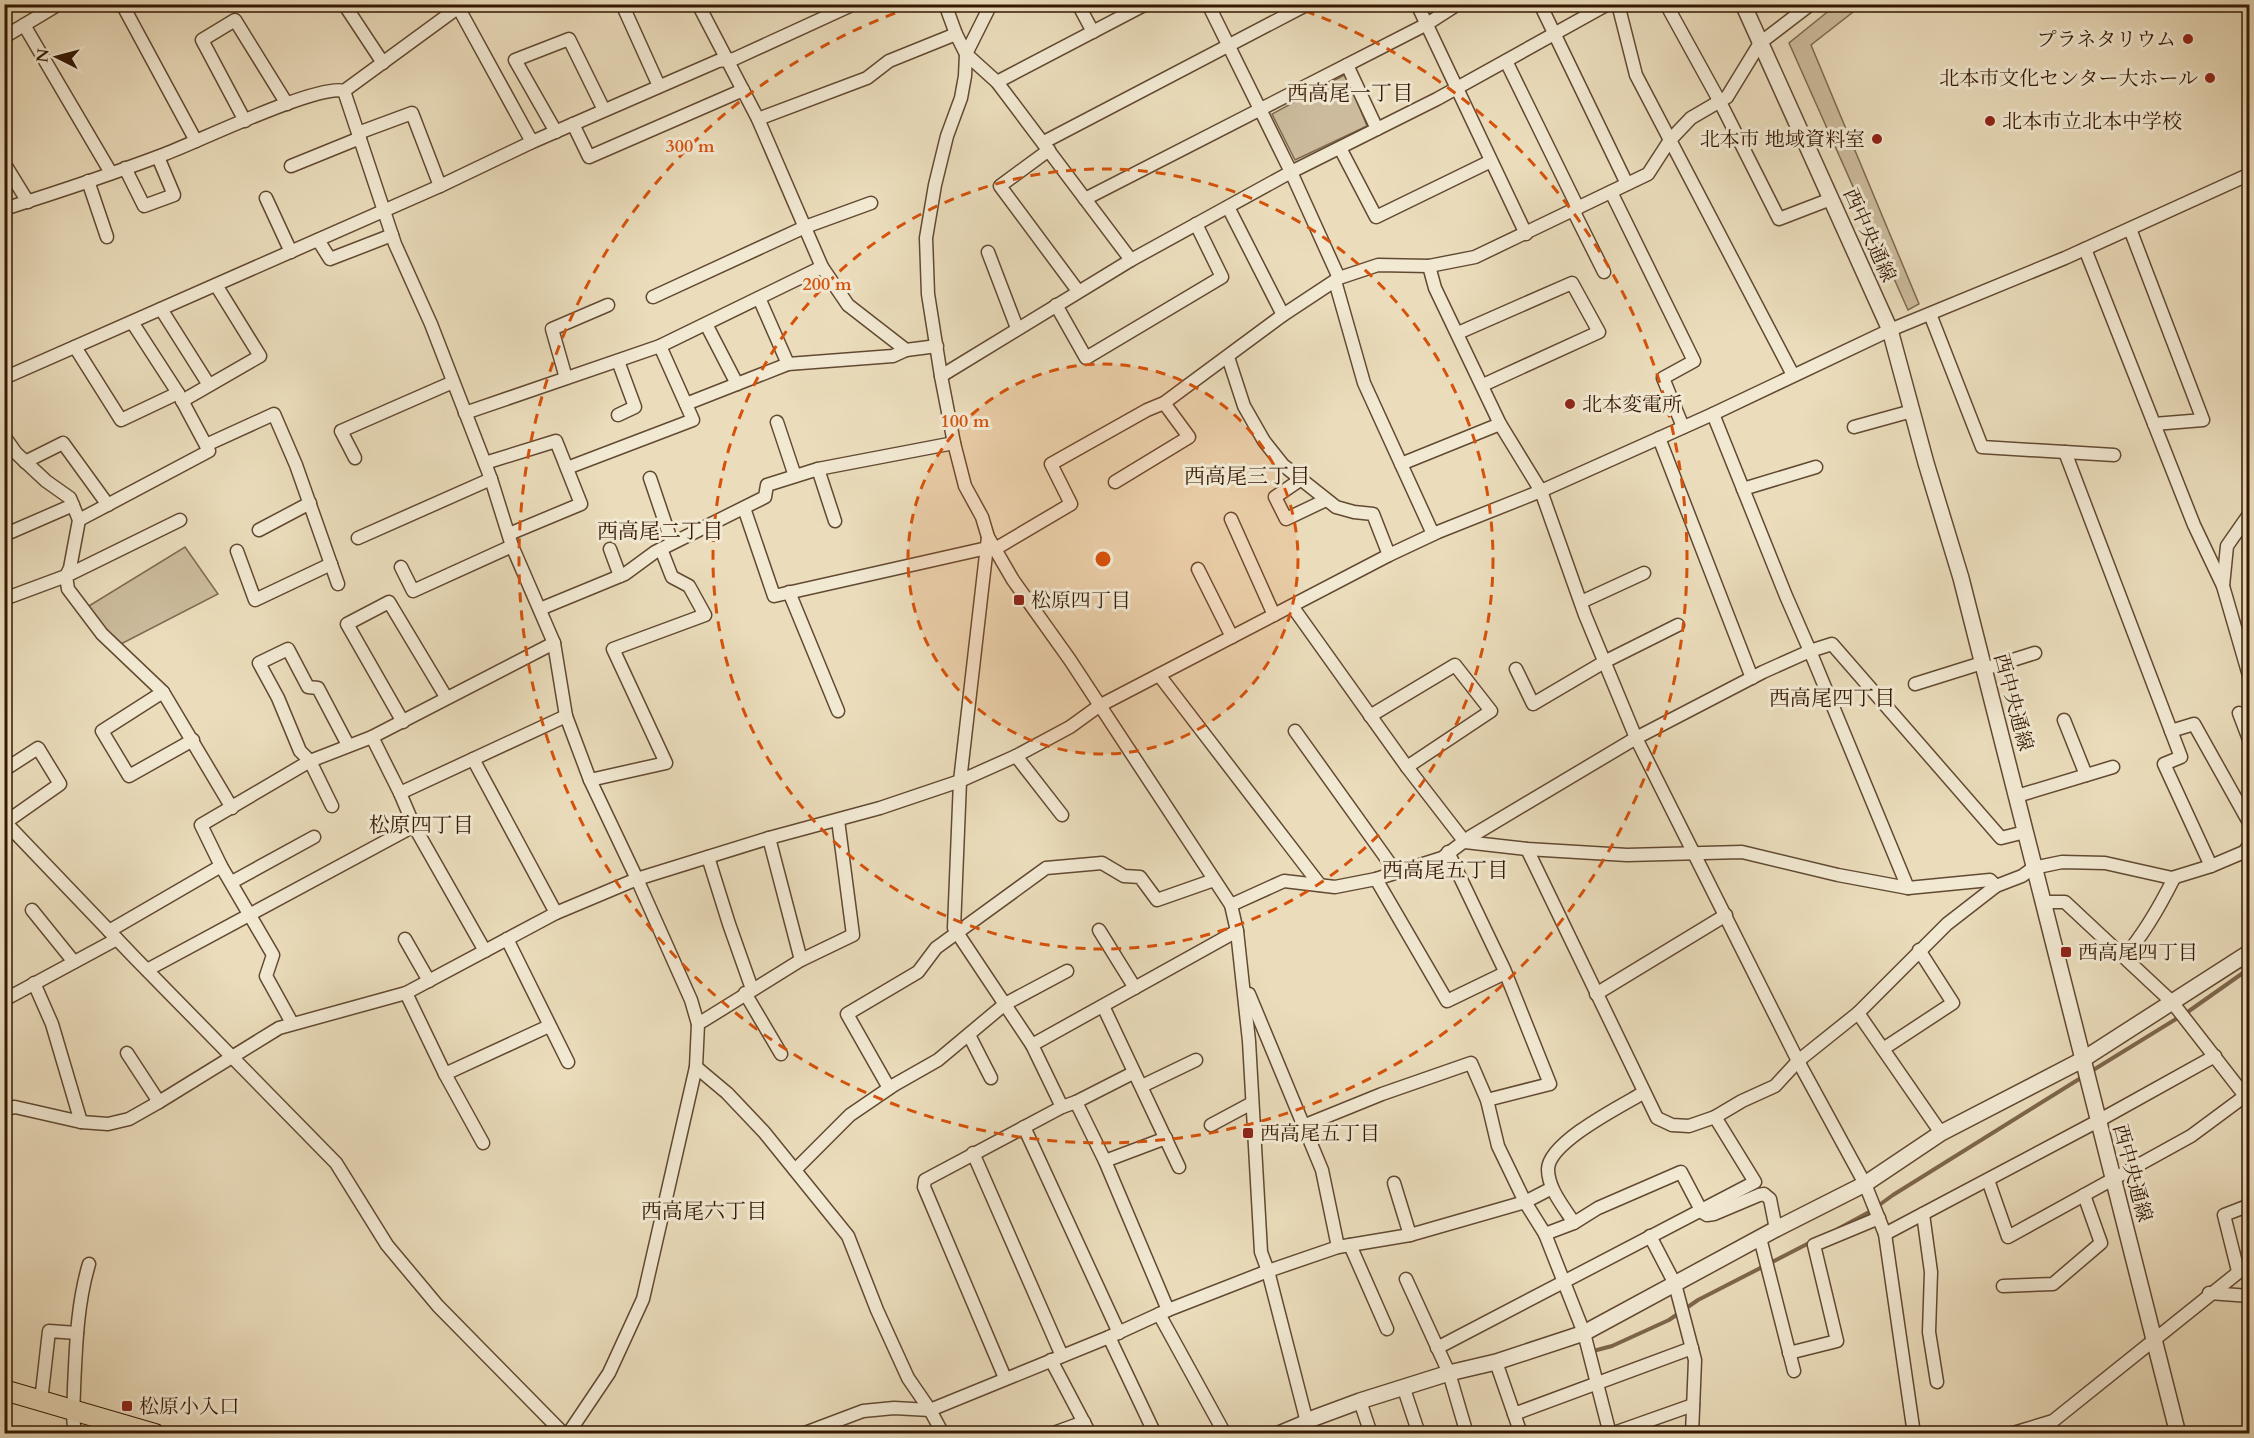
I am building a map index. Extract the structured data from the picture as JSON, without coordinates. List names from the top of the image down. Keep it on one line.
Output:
{"streets":{"street":["西中央通線"]},"districts":["西高尾一丁目","西高尾三丁目","西高尾二丁目","西高尾四丁目","松原四丁目","西高尾五丁目","西高尾六丁目"],"places":{"other":["プラネタリウム","北本市文化センター大ホール","北本市立北本中学校","北本市 地域資料室","北本変電所"],"transit":["松原四丁目","西高尾四丁目","西高尾五丁目","松原小入口"]},"north":"left","rings":["300 m","200 m","100 m"]}
